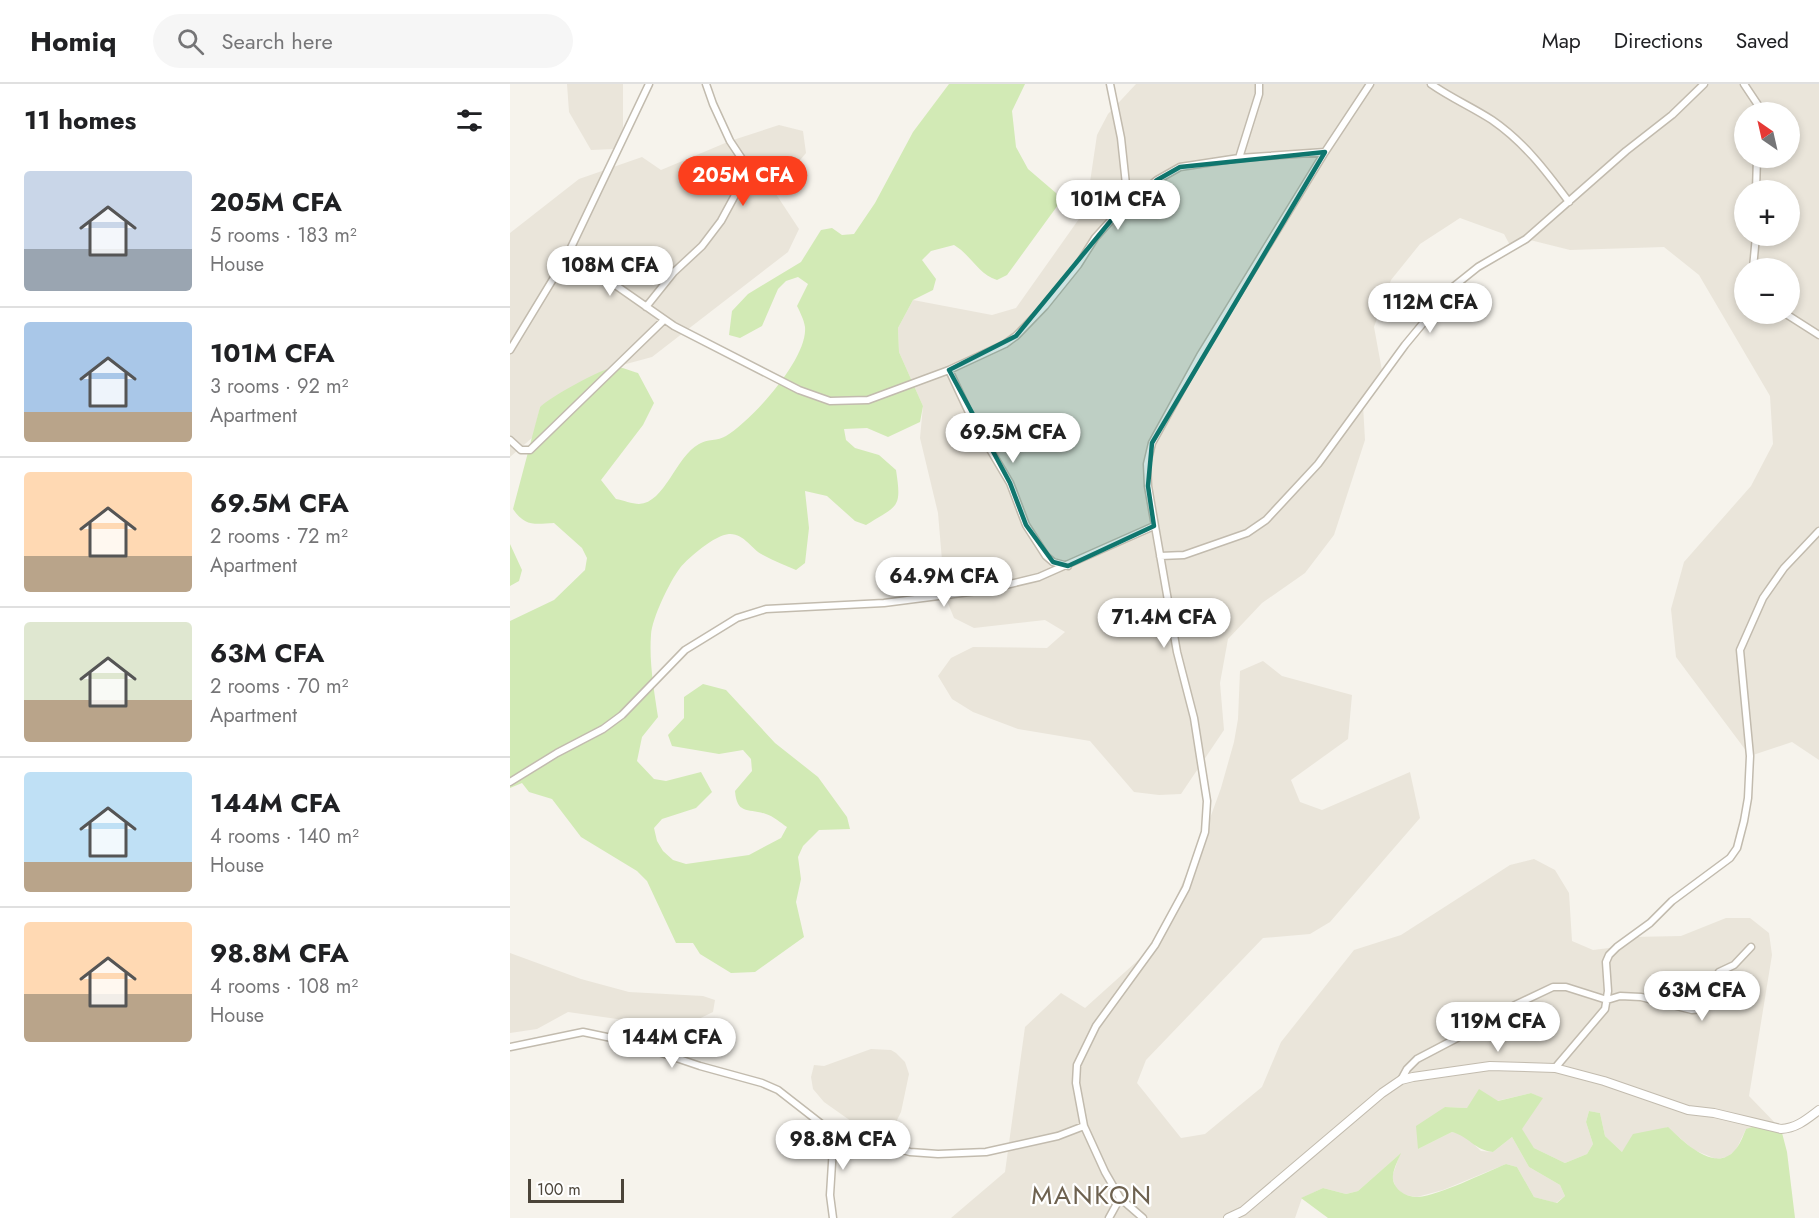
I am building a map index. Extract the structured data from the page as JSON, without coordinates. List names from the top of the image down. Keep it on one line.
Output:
{"districts":["MANKON"],"scale_bar":"100 m","north":"top left","page":{"header":"Homiq","search":"Search here","nav":["Map","Directions","Saved"],"heading":"11 homes","map_buttons":["+","−"],"list":[{"name":"205M CFA","note":"5 rooms · 183 m² · House"},{"name":"101M CFA","note":"3 rooms · 92 m² · Apartment"},{"name":"69.5M CFA","note":"2 rooms · 72 m² · Apartment"},{"name":"63M CFA","note":"2 rooms · 70 m² · Apartment"},{"name":"144M CFA","note":"4 rooms · 140 m² · House"},{"name":"98.8M CFA","note":"4 rooms · 108 m² · House"}],"price":["205M CFA","101M CFA","108M CFA","112M CFA","69.5M CFA","64.9M CFA","71.4M CFA","63M CFA","119M CFA","144M CFA","98.8M CFA"],"scale":"100 m"}}
